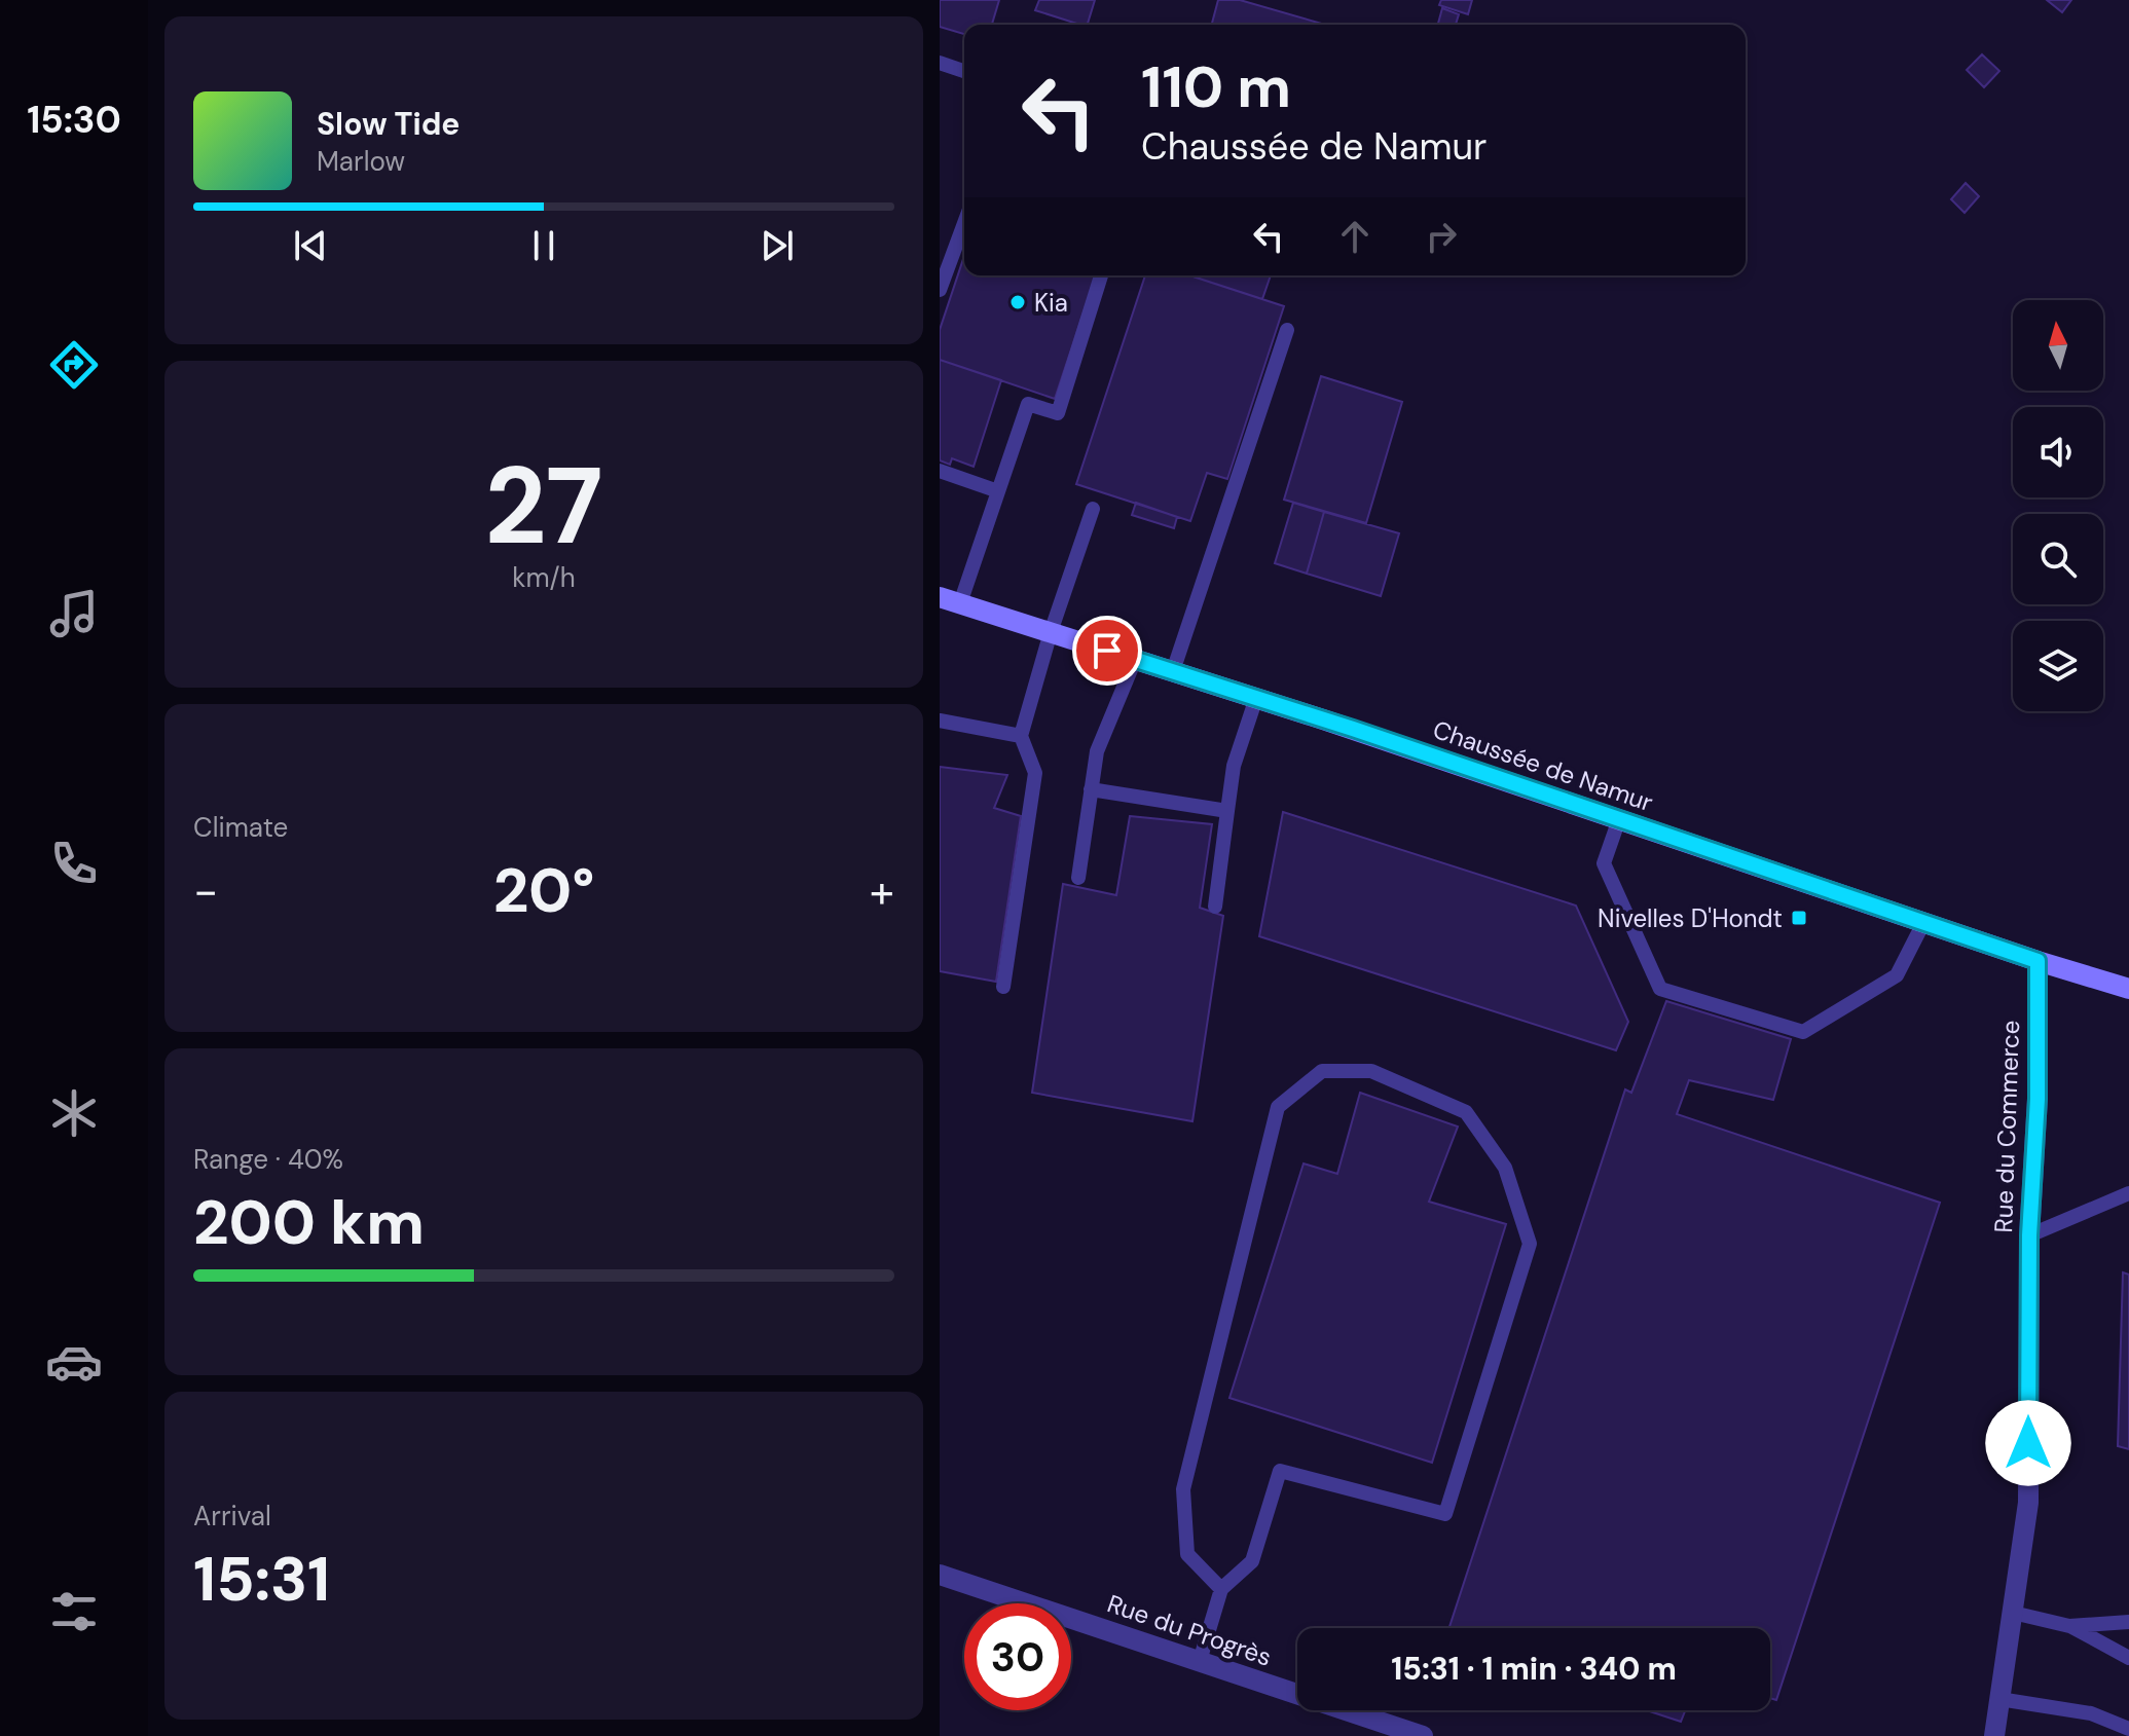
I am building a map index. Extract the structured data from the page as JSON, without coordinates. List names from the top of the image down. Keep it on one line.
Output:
{"streets":{"main road":["Chaussée de Namur"],"street":["Rue du Commerce","Rue du Progrès"]},"crossings":[["Chaussée de Namur","Rue du Commerce"]],"places":{"other":["Kia"],"transit":["Nivelles D'Hondt"]},"north":"top","page":{"tabs":"15:30","turn":["110 m","Chaussée de Namur"],"song":["Slow Tide","Marlow"],"tile":[["27","km/h"],"Climate",["Range · 40%","200 km"],["Arrival","15:31"]],"heat":["−","20°","+"],"limit":"30","trip":"15:31 · 1 min · 340 m"}}
